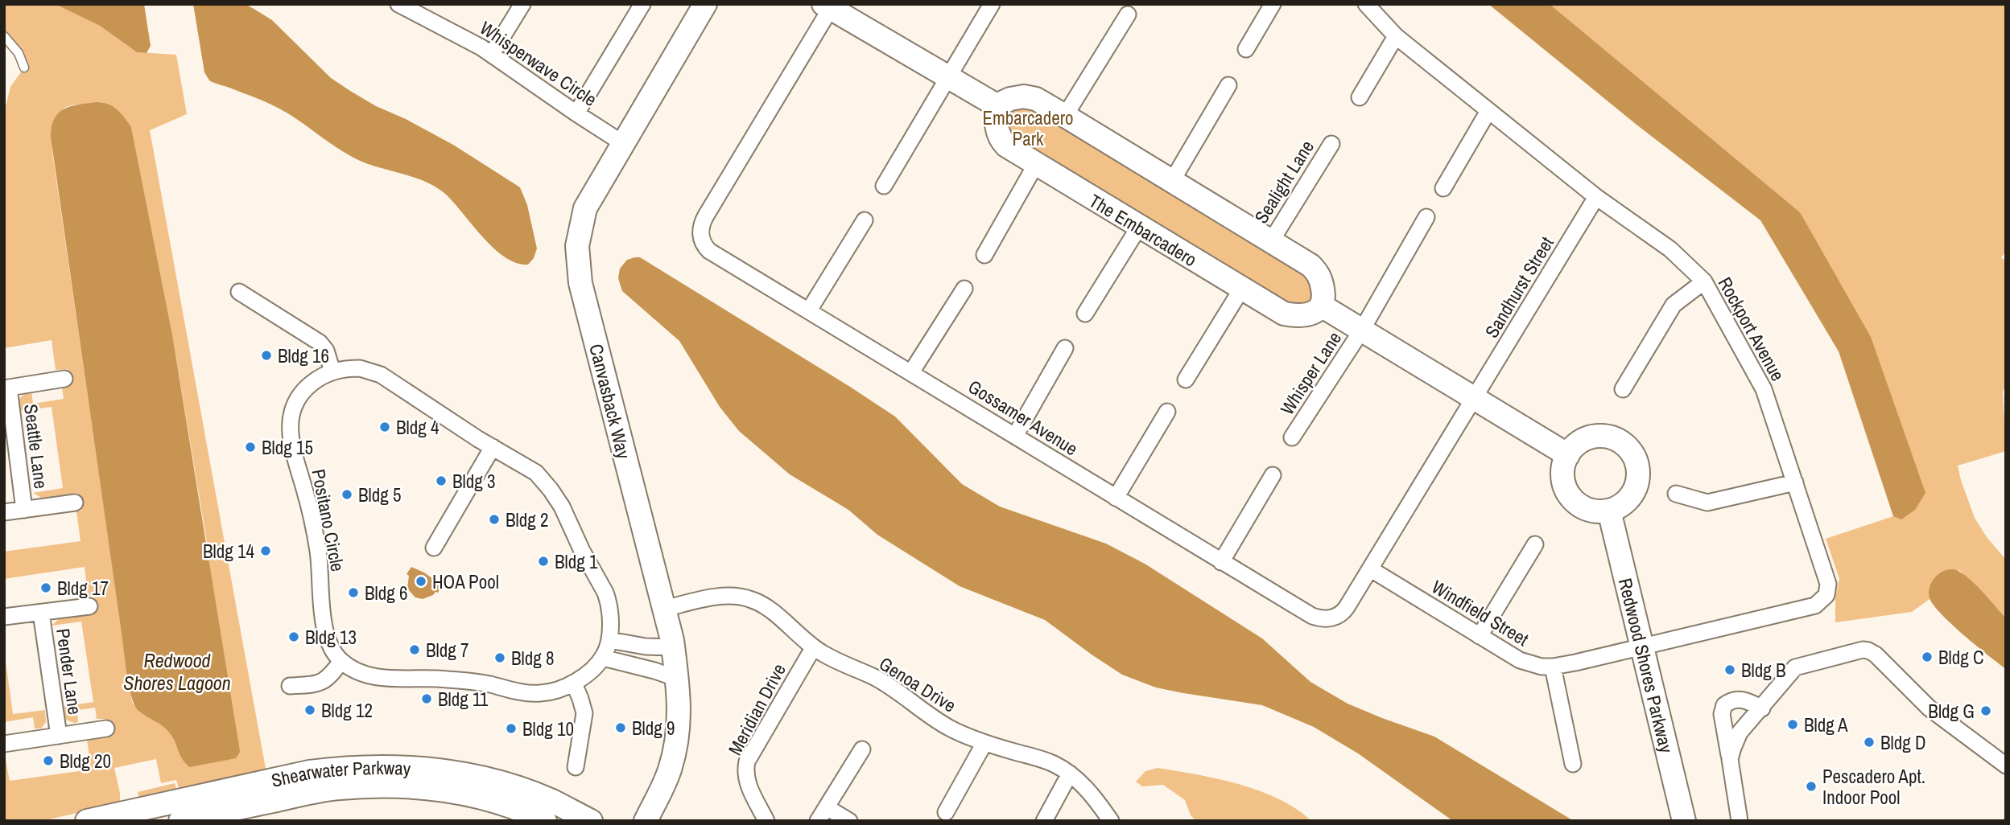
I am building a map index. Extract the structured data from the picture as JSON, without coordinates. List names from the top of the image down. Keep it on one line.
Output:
{"streets":{"street":["Whisperwave Circle","Sealight Lane","The Embarcadero","Sandhurst Street","Rockport Avenue","Whisper Lane","Canvasback Way","Gossamer Avenue","Seattle Lane","Positano Circle","Windfield Street","Redwood Shores Parkway","Pender Lane","Genoa Drive","Meridian Drive","Shearwater Parkway"]},"crossings":[["Whisperwave Circle","Canvasback Way"],["Sandhurst Street","Rockport Avenue"],["Sandhurst Street","Gossamer Avenue"],["Rockport Avenue","Windfield Street"],["Rockport Avenue","Redwood Shores Parkway"],["Canvasback Way","Genoa Drive"],["Gossamer Avenue","Windfield Street"],["Windfield Street","Redwood Shores Parkway"],["Genoa Drive","Meridian Drive"]],"water":["Redwood Shores Lagoon"],"parks":["Embarcadero Park"],"places":["Bldg 16","Bldg 4","Bldg 15","Bldg 3","Bldg 5","Bldg 2","Bldg 14","Bldg 1","HOA Pool","Bldg 17","Bldg 6","Bldg 13","Bldg 7","Bldg C","Bldg 8","Bldg B","Bldg 11","Bldg 12","Bldg G","Bldg A","Bldg 9","Bldg 10","Bldg D","Bldg 20","Pescadero Apt. Indoor Pool"]}
